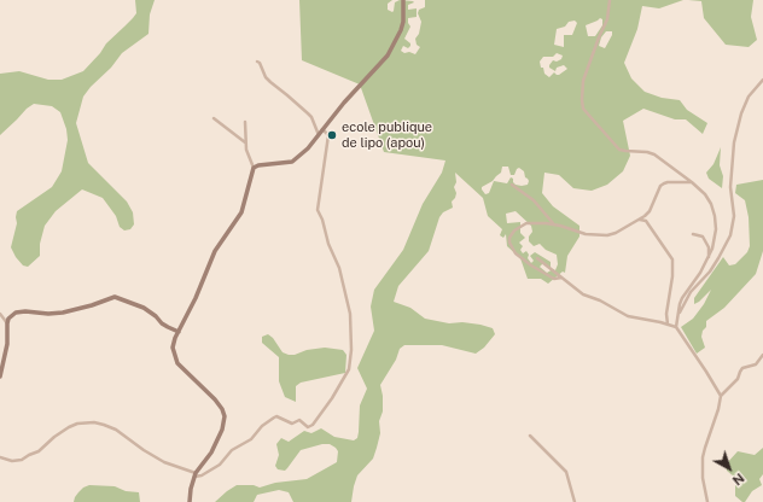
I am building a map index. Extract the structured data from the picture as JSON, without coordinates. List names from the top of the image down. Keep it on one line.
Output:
{"places":["ecole publique de lipo (apou)"],"north":"bottom right"}
